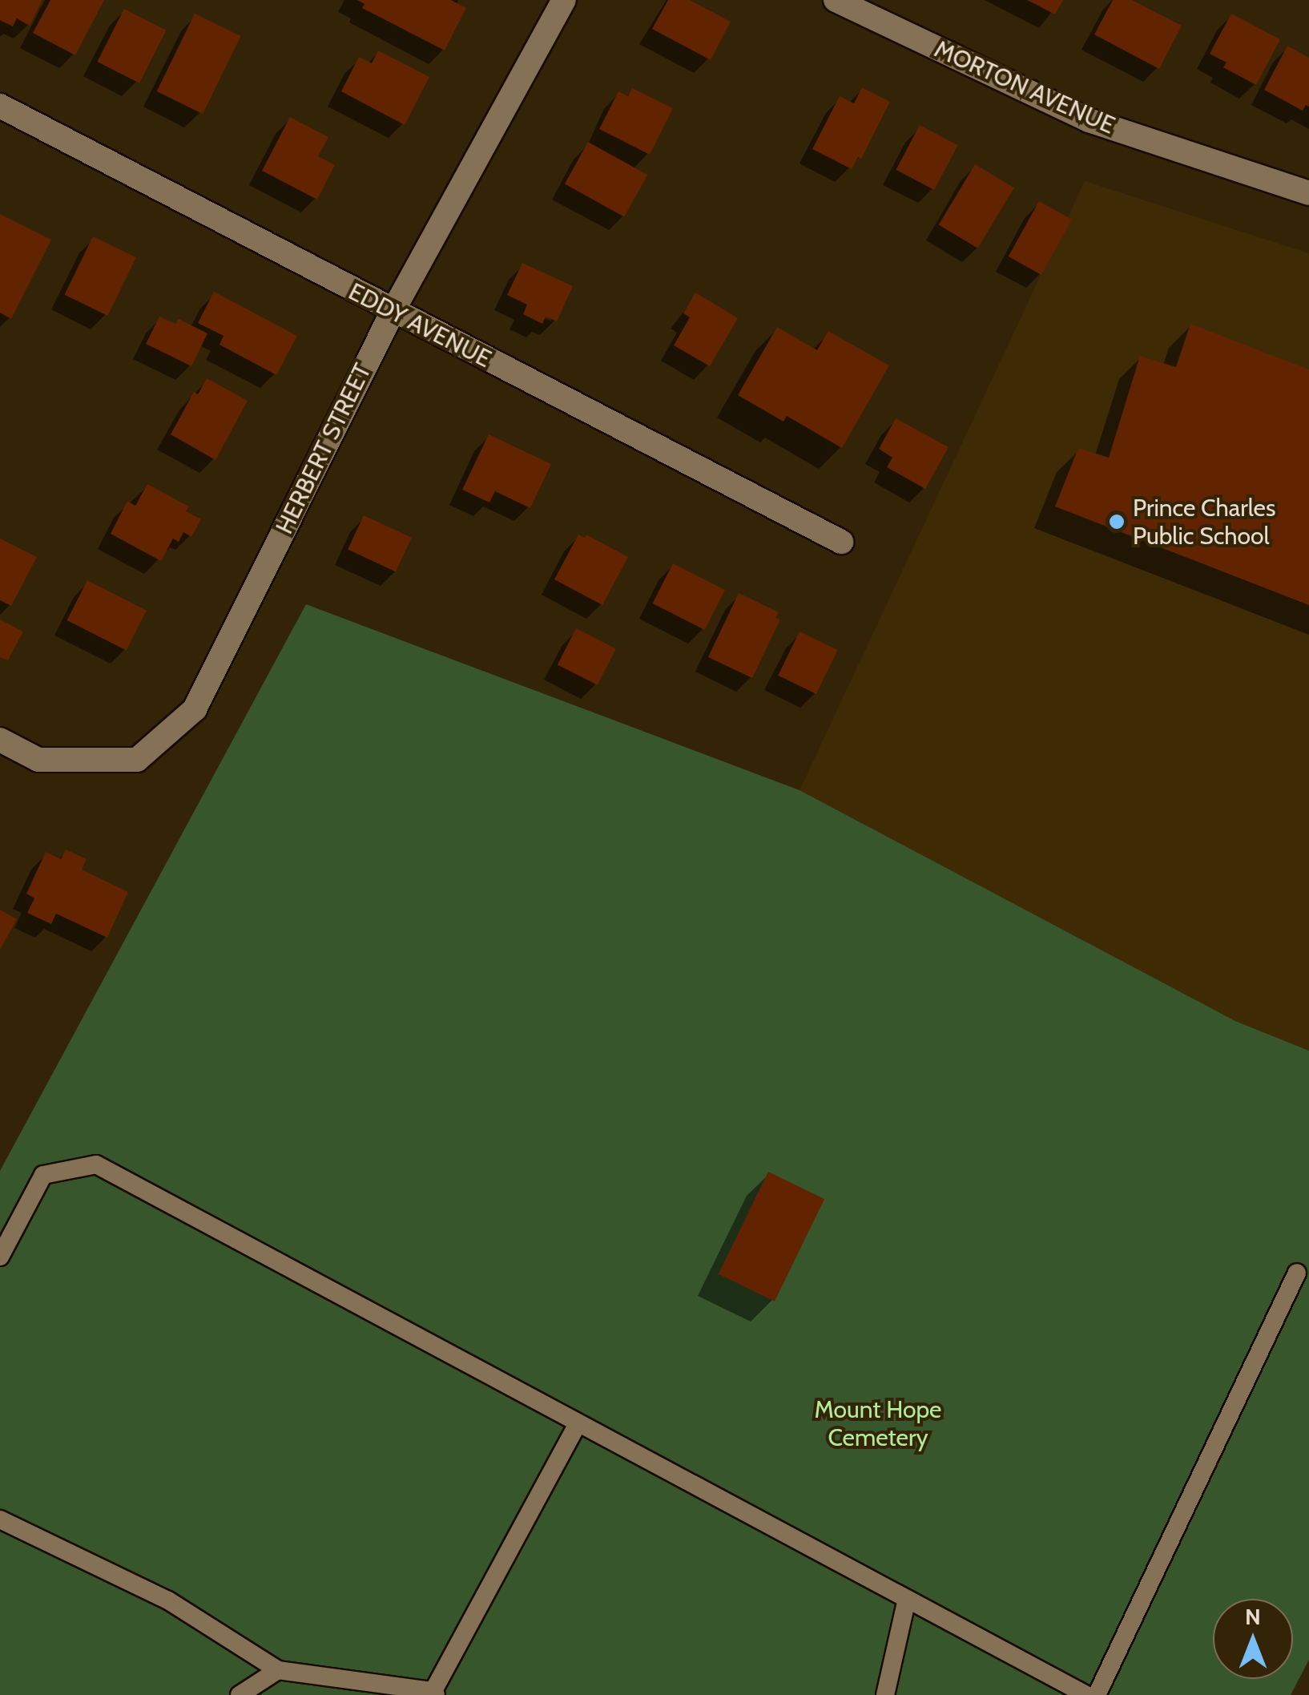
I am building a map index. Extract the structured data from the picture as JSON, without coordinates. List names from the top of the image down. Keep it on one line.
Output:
{"streets":{"street":["MORTON AVENUE","EDDY AVENUE","HERBERT STREET"]},"crossings":[["EDDY AVENUE","HERBERT STREET"]],"parks":["Mount Hope Cemetery"],"places":["Prince Charles Public School"],"north":"top"}
